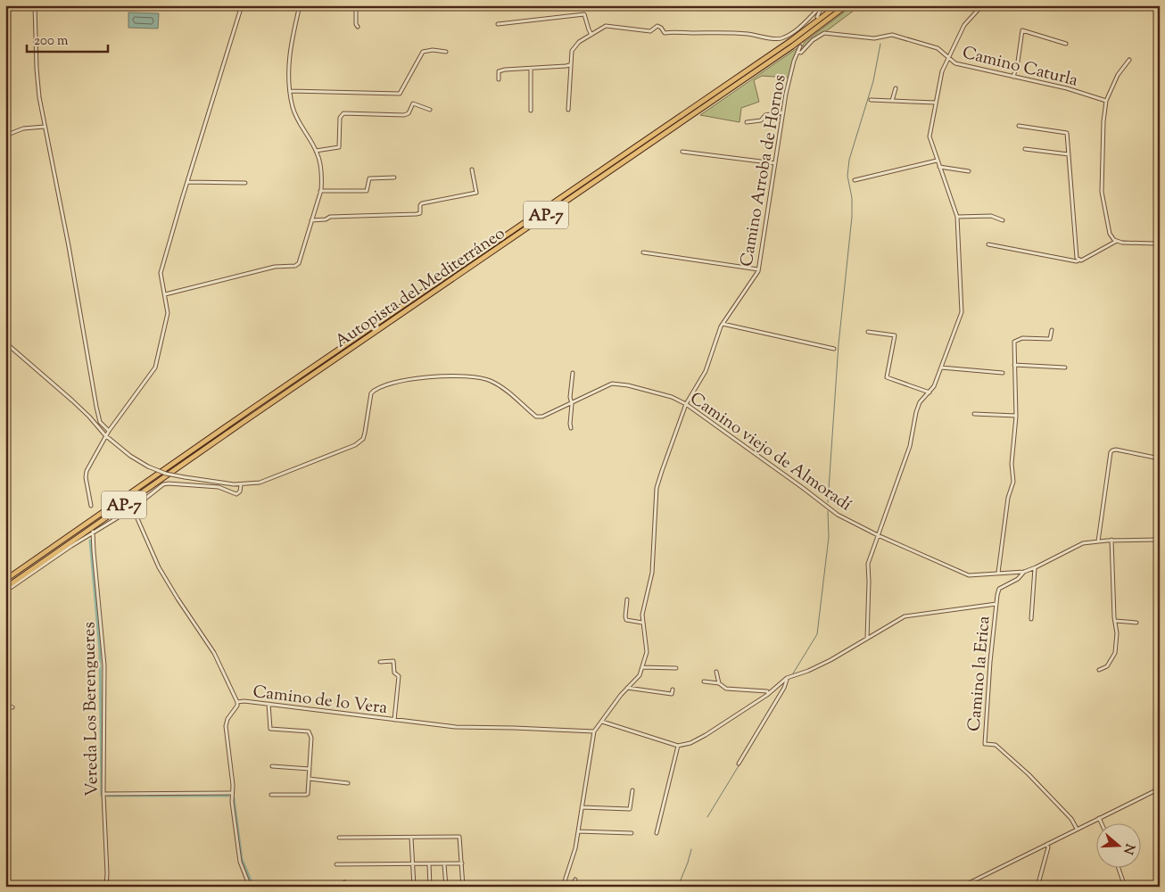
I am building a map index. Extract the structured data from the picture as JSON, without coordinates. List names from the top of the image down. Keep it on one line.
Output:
{"streets":{"highway":["AP-7","Autopista del Mediterráneo"],"street":["Camino Caturla","Camino Arroba de Hornos","Camino viejo de Almoradí","Camino la Erica","Camino de lo Vera","Vereda Los Berengueres"]},"crossings":[["Camino Caturla","Camino Arroba de Hornos"],["Camino Arroba de Hornos","Camino viejo de Almoradí"],["Camino Arroba de Hornos","Camino de lo Vera"],["Camino viejo de Almoradí","Camino la Erica"]],"scale_bar":"200 m","north":"right"}
